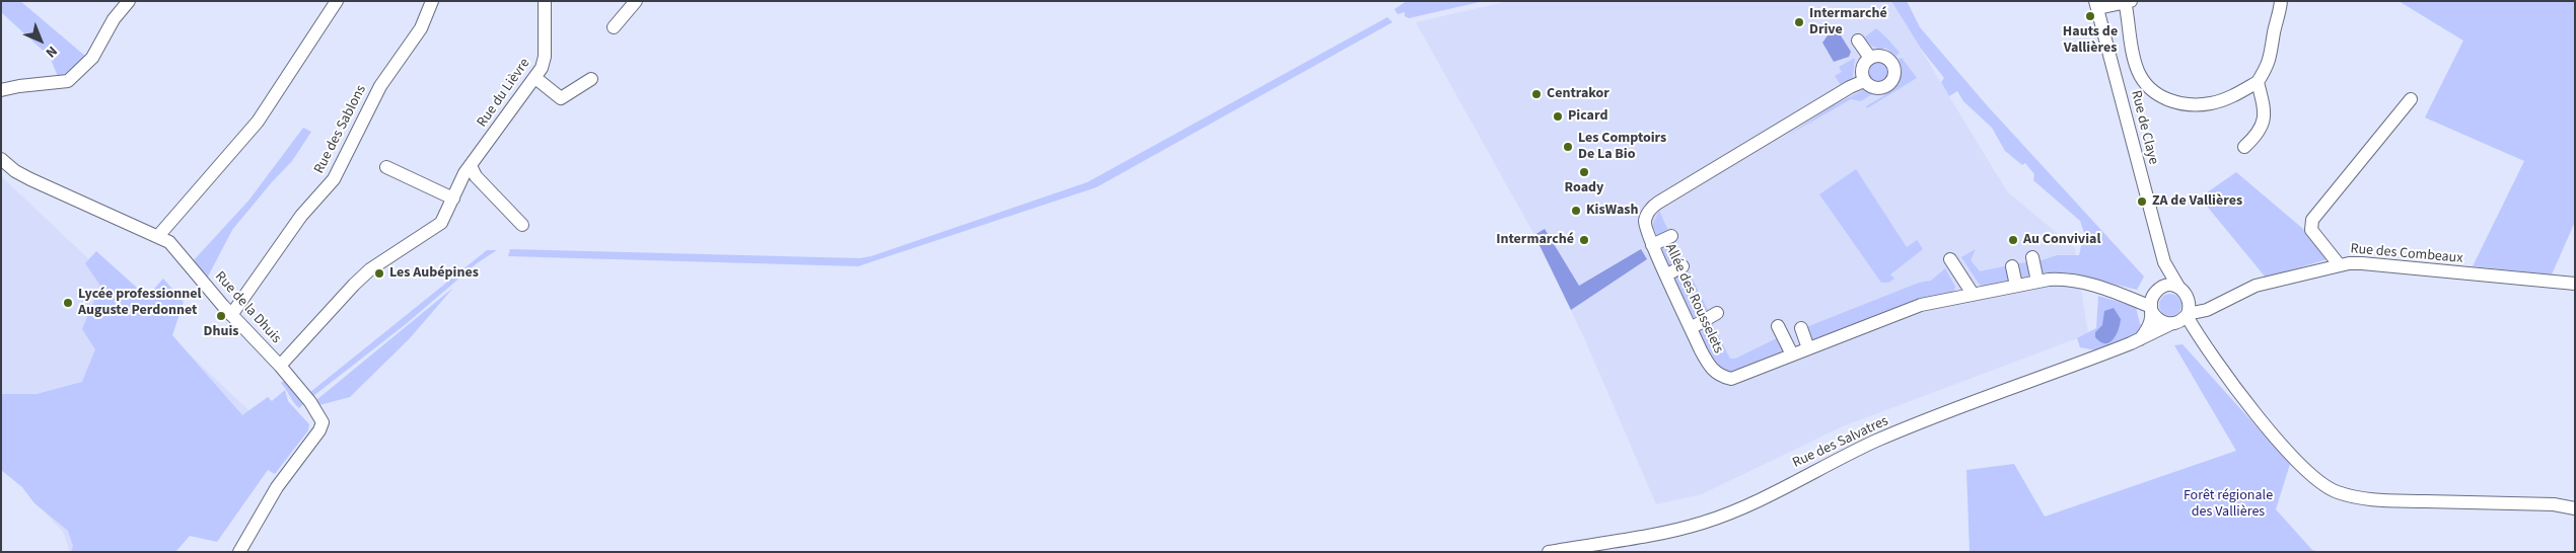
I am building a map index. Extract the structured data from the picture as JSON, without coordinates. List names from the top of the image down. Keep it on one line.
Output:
{"streets":{"street":["Rue du Lièvre","Rue de Claye","Rue des Sablons","Rue des Combeaux","Allée des Rousselets","Rue de la Dhuis","Rue des Salvatres"]},"crossings":[["Rue du Lièvre","Rue de la Dhuis"],["Rue de Claye","Rue des Combeaux"],["Rue de Claye","Allée des Rousselets"],["Rue de Claye","Rue des Salvatres"],["Rue des Sablons","Rue de la Dhuis"],["Rue des Combeaux","Allée des Rousselets"],["Rue des Combeaux","Rue des Salvatres"],["Allée des Rousselets","Rue des Salvatres"]],"parks":["Forêt régionale des Vallières"],"places":["Hauts de Vallières","Intermarché Drive","Centrakor","Picard","Les Comptoirs De La Bio","Roady","ZA de Vallières","KisWash","Intermarché","Au Convivial","Les Aubépines","Lycée professionnel Auguste Perdonnet","Dhuis"],"north":"bottom right"}
